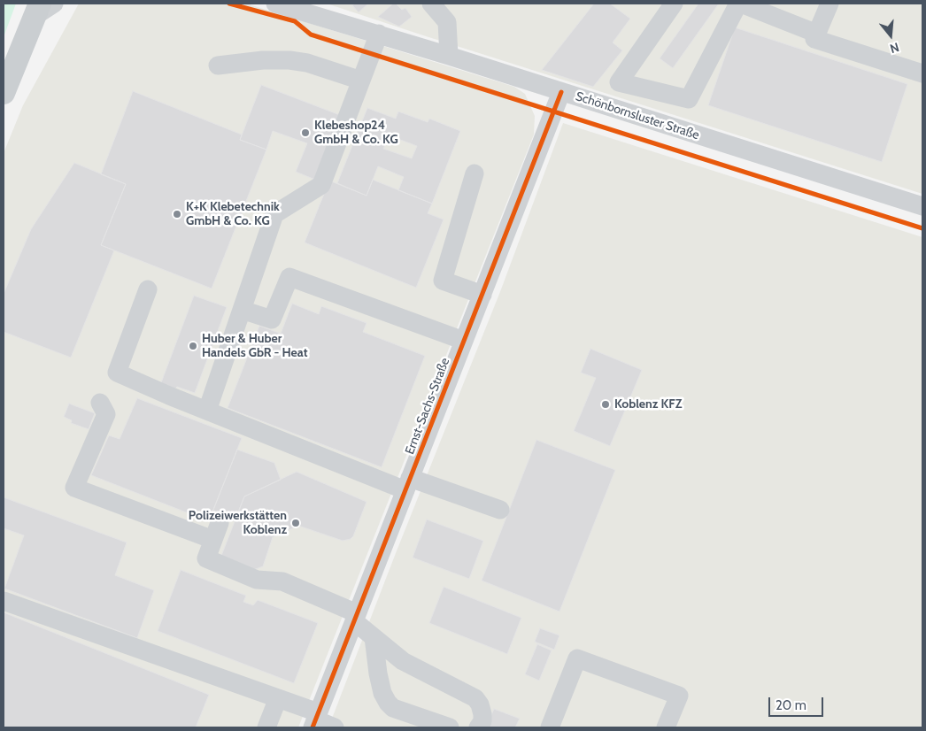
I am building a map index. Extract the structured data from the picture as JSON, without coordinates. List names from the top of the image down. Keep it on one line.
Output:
{"streets":{"street":["Schönbornsluster Straße","Ernst-Sachs-Straße"]},"crossings":[["Schönbornsluster Straße","Ernst-Sachs-Straße"]],"places":["Klebeshop24 GmbH & Co. KG","K+K Klebetechnik GmbH & Co. KG","Huber & Huber Handels GbR - Heat","Koblenz KFZ","Polizeiwerkstätten Koblenz"],"scale_bar":"20 m","north":"bottom"}
